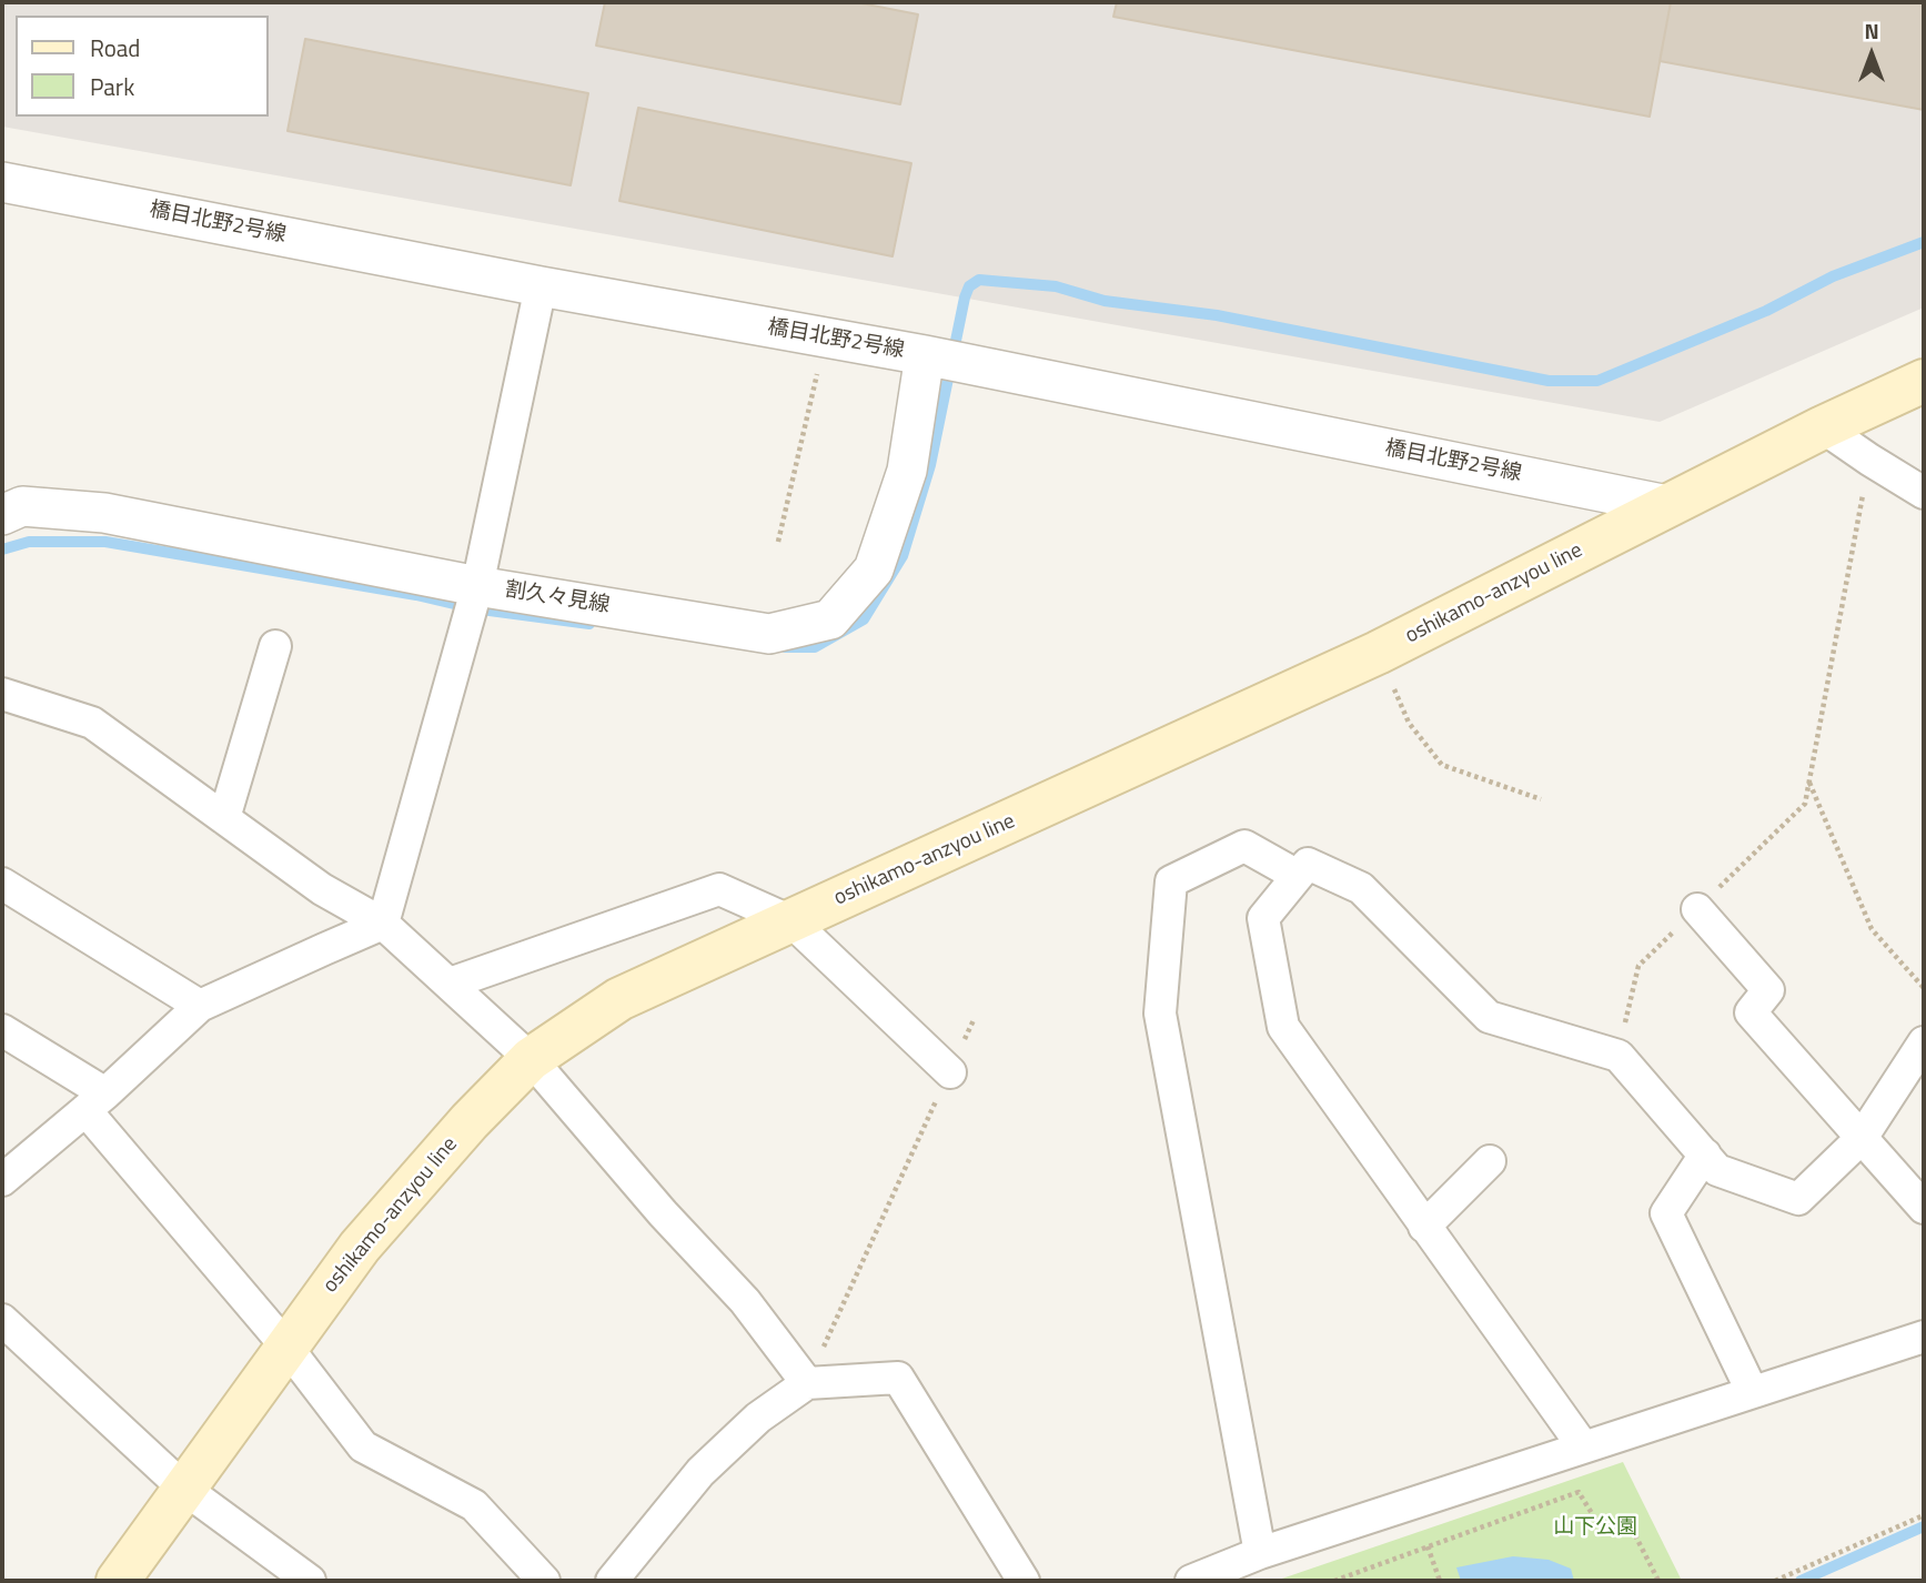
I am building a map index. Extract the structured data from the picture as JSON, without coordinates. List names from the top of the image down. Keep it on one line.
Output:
{"streets":{"main road":["oshikamo-anzyou line"],"street":["橋目北野2号線","割久々見線"]},"crossings":[["橋目北野2号線","oshikamo-anzyou line"],["橋目北野2号線","割久々見線"]],"parks":["山下公園"],"legend":["Road","Park"],"north":"top"}
